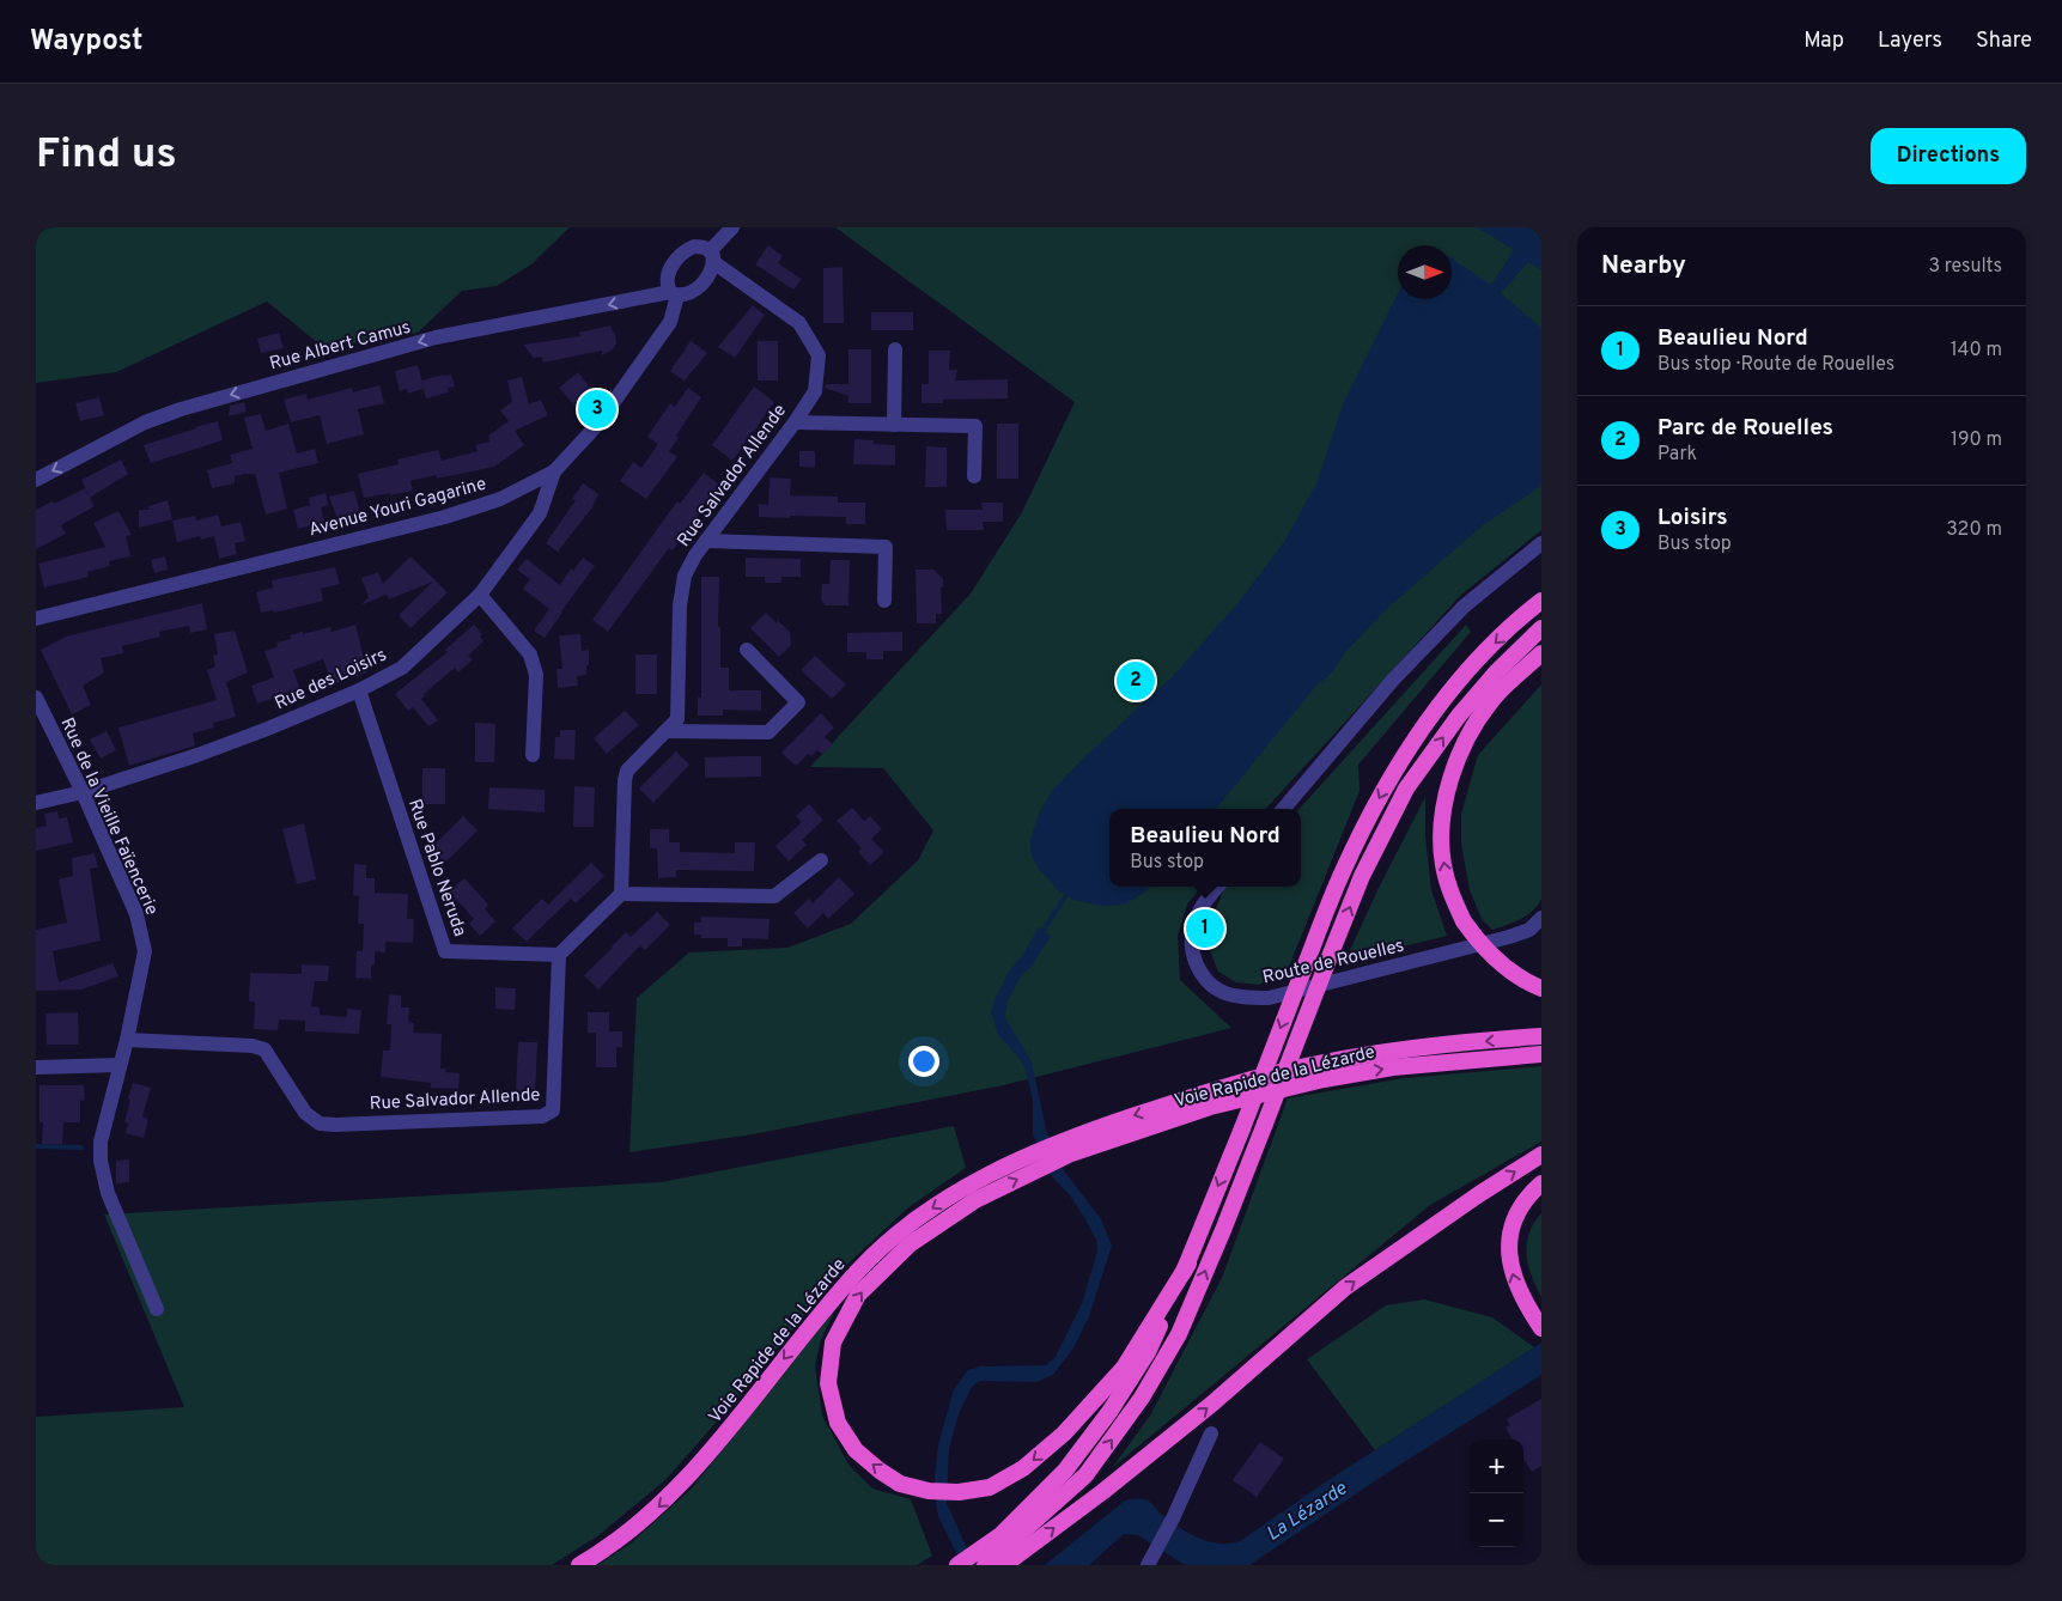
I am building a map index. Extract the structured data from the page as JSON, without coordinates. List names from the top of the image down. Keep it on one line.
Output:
{"streets":{"highway":["Voie Rapide de la Lézarde"],"street":["Rue Albert Camus","Rue Salvador Allende","Avenue Youri Gagarine","Rue des Loisirs","Rue de la Vieille Faïencerie","Rue Pablo Neruda","Route de Rouelles"]},"crossings":[["Rue Albert Camus","Rue Salvador Allende"],["Rue Albert Camus","Avenue Youri Gagarine"],["Rue Salvador Allende","Avenue Youri Gagarine"],["Rue Salvador Allende","Rue de la Vieille Faïencerie"],["Rue Salvador Allende","Rue Pablo Neruda"],["Avenue Youri Gagarine","Rue des Loisirs"],["Rue des Loisirs","Rue de la Vieille Faïencerie"],["Rue des Loisirs","Rue Pablo Neruda"]],"one_way":["Rue Albert Camus"],"water":["La Lézarde"],"north":"right","page":{"header":"Waypost","nav":["Map","Layers","Share"],"buttons":"Directions","title":"Find us","heading":["Nearby","3 results"],"list":[{"mark":"1","name":"Beaulieu Nord","note":"Bus stop · Route de Rouelles","value":"140 m"},{"mark":"2","name":"Parc de Rouelles","note":"Park","value":"190 m"},{"mark":"3","name":"Loisirs","note":"Bus stop","value":"320 m"}],"pins":["3","2","1"],"popup":["Beaulieu Nord","Bus stop"],"map_buttons":["+","−"]}}
